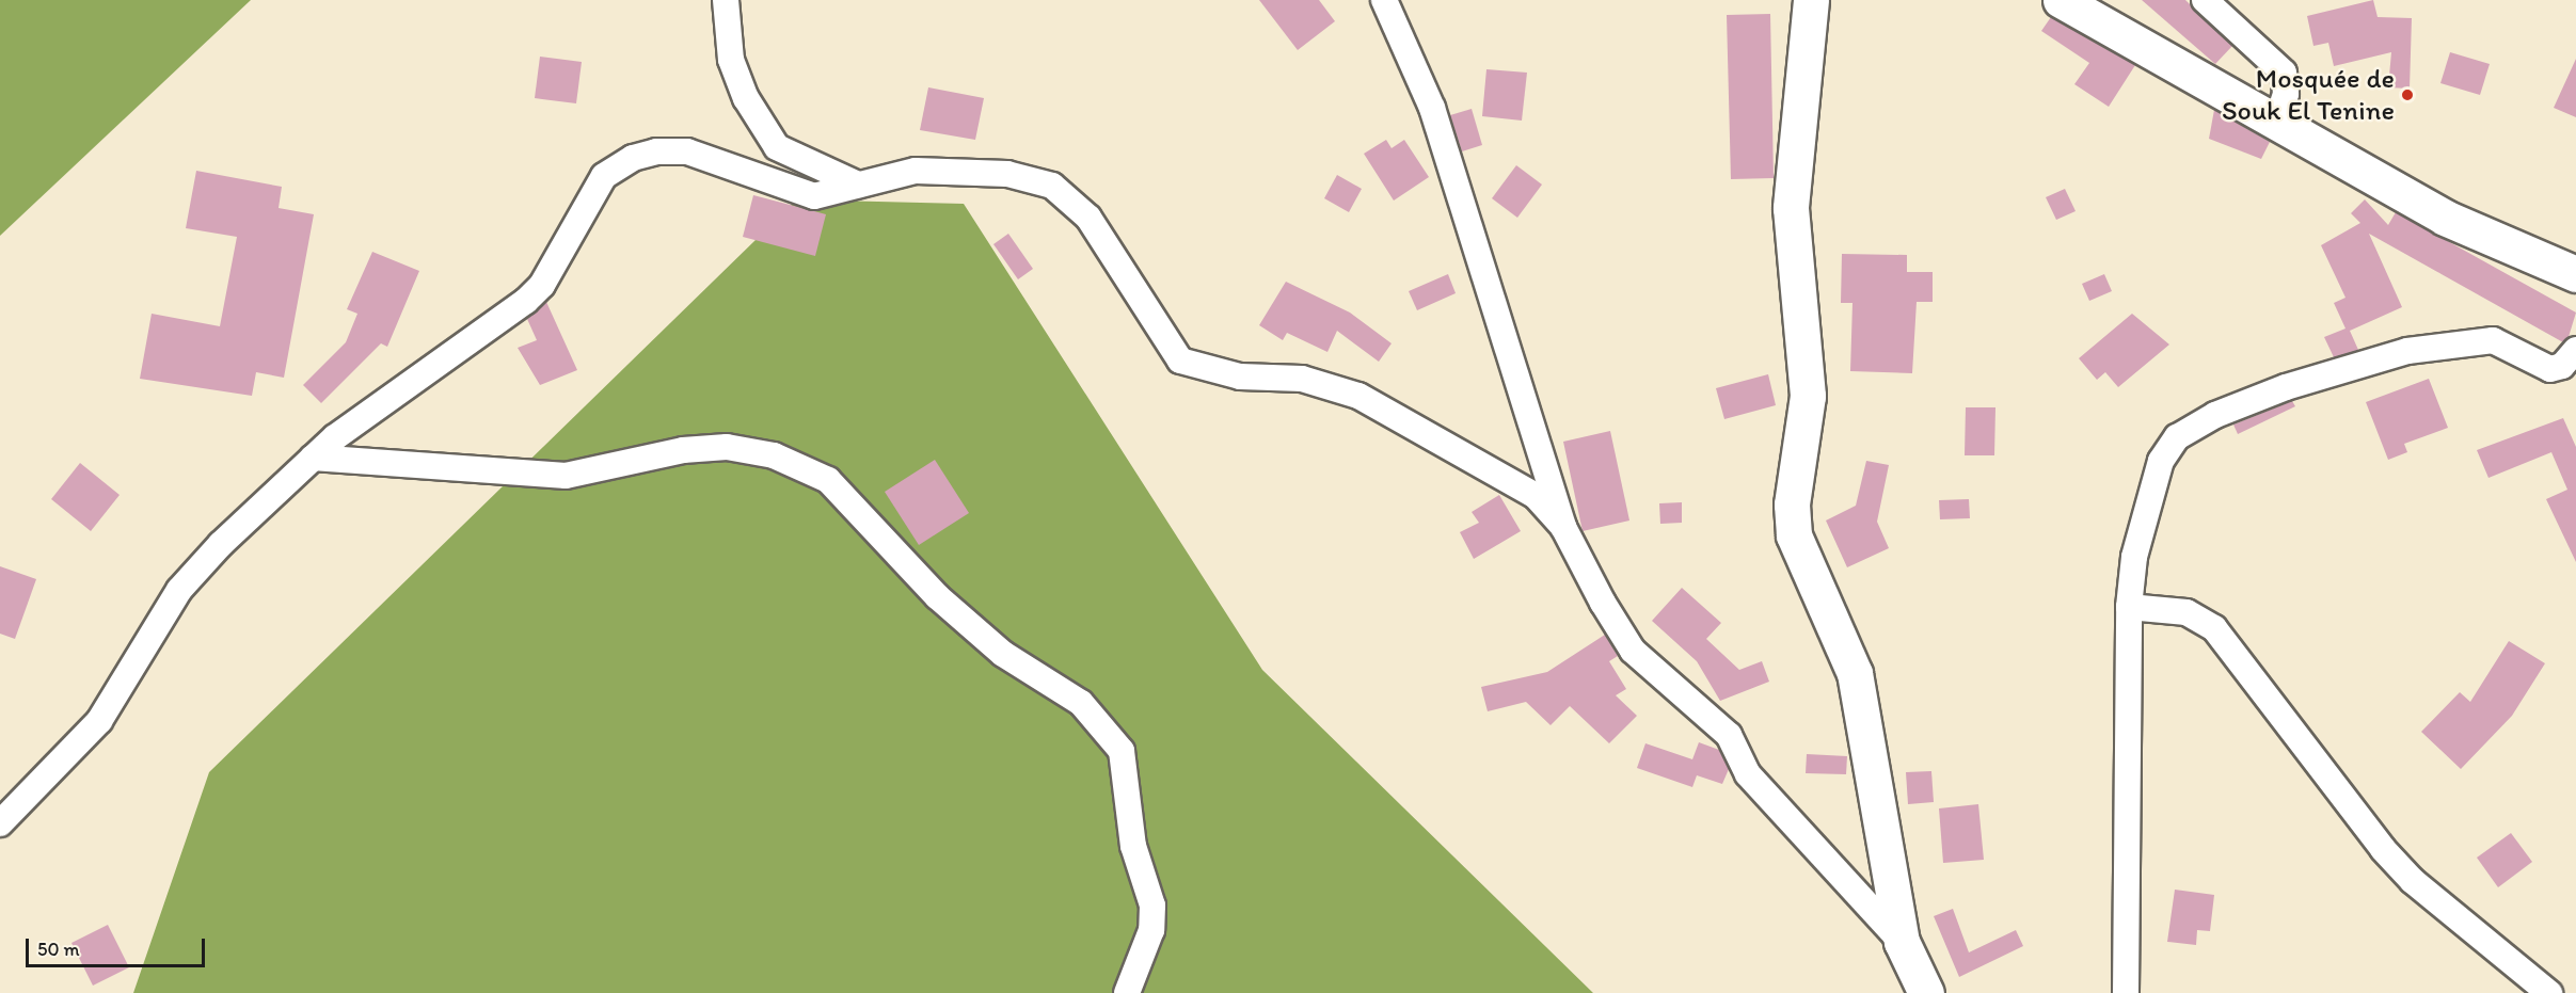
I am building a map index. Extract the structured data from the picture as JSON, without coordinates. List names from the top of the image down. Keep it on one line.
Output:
{"places":["Mosquée de Souk El Tenine"],"scale_bar":"50 m"}
